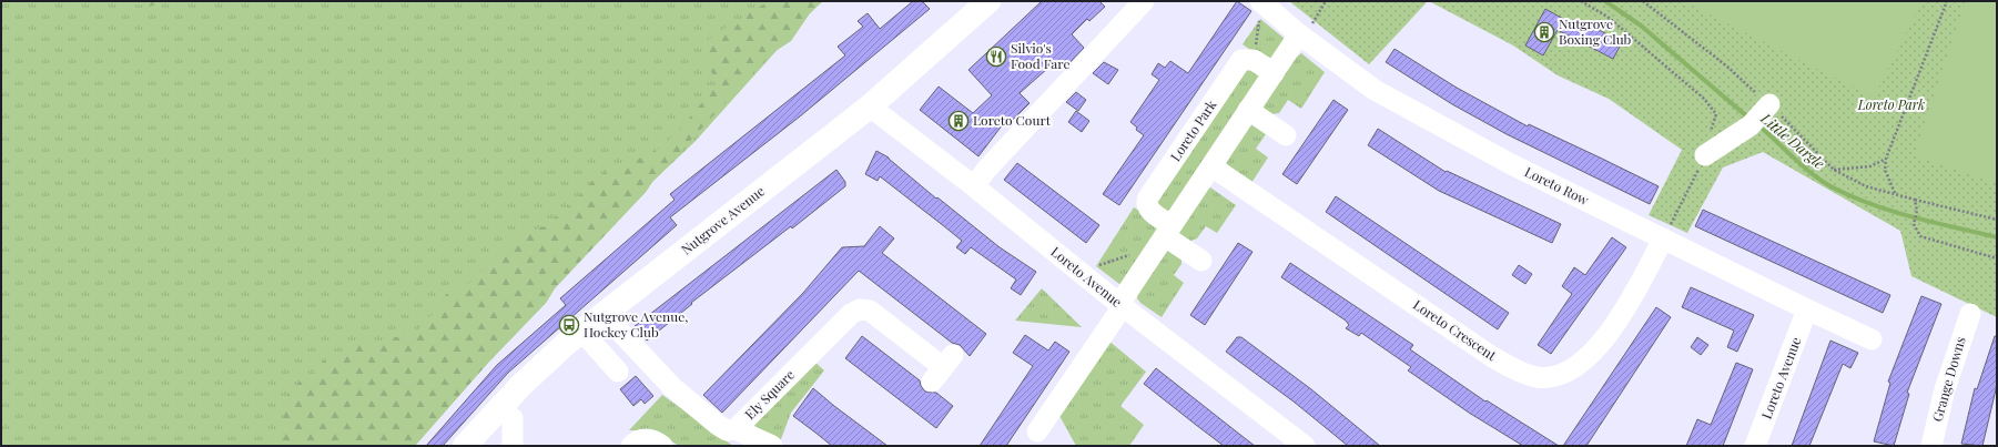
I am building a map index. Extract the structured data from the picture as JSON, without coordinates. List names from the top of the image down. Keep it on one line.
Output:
{"streets":{"main road":["Nutgrove Avenue"],"street":["Loreto Park","Loreto Row","Loreto Avenue","Loreto Crescent","Grange Downs","Ely Square"]},"crossings":[["Loreto Row","Loreto Avenue"],["Loreto Row","Loreto Crescent"],["Nutgrove Avenue","Loreto Avenue"],["Nutgrove Avenue","Ely Square"]],"water":["Little Dargle"],"parks":["Loreto Park"],"places":{"building":["Nutgrove Boxing Club","Loreto Court"],"restaurant":["Silvio's Food Fare"],"bus stop":["Nutgrove Avenue, Hockey Club"]}}
